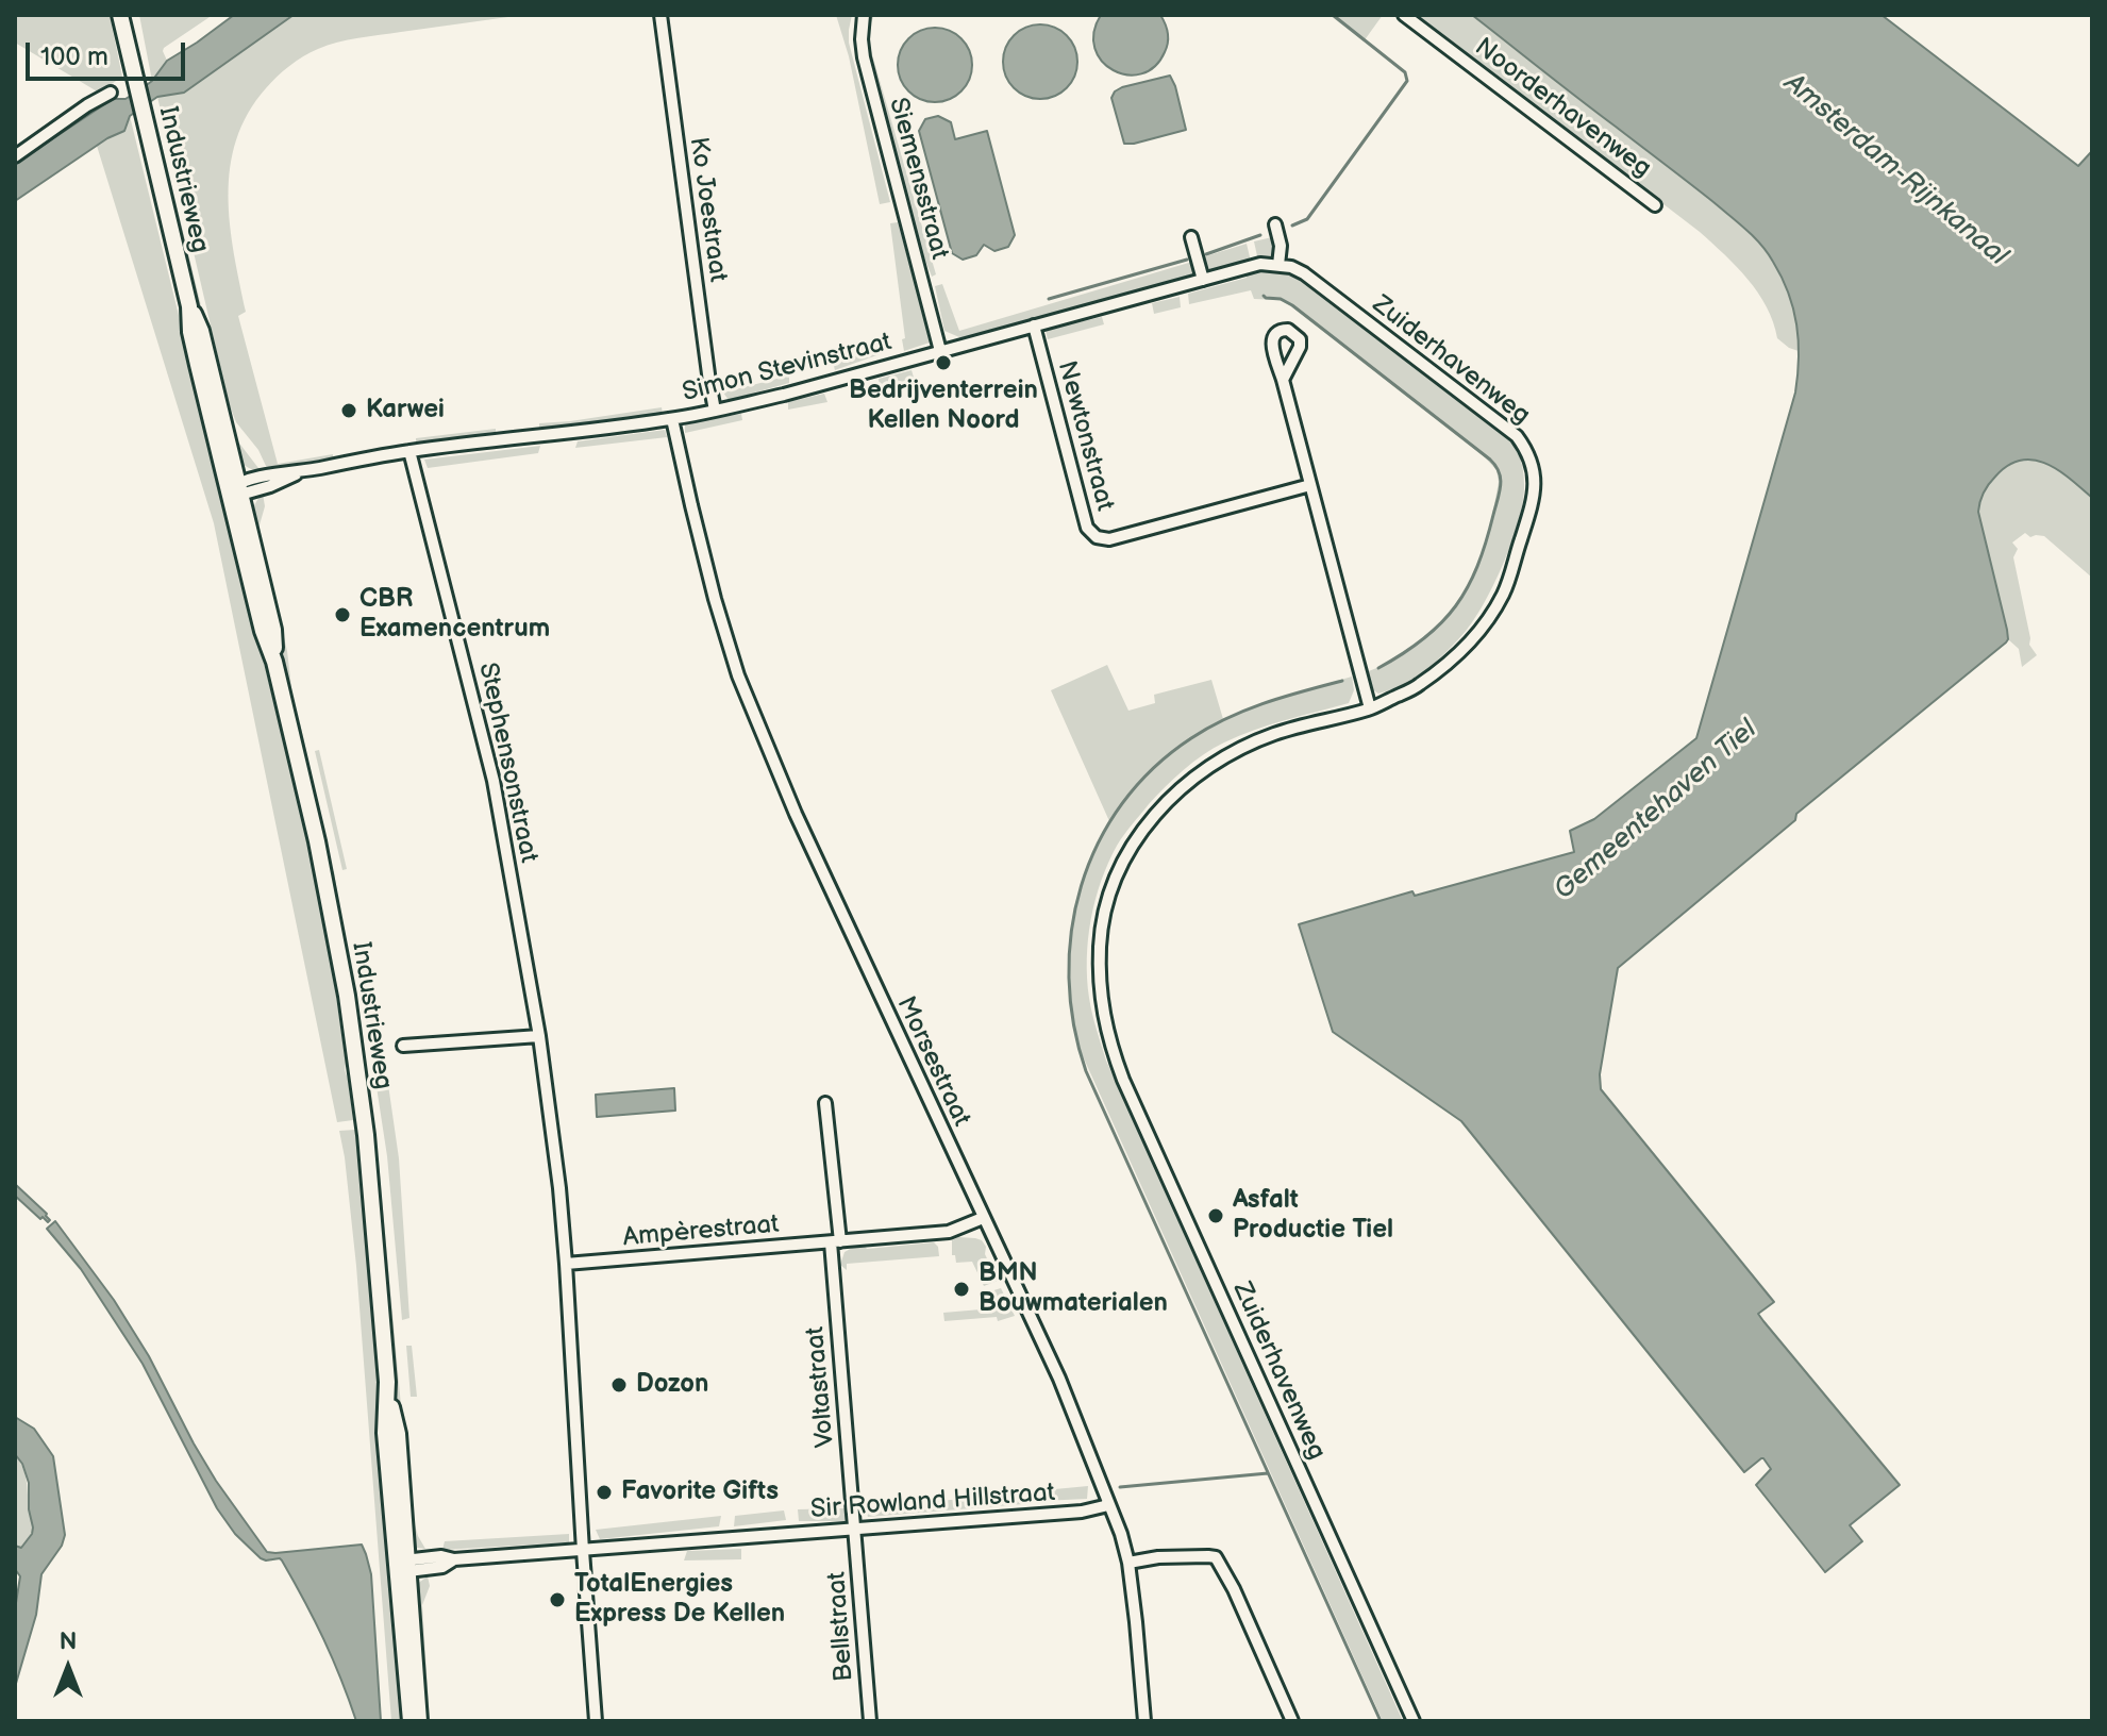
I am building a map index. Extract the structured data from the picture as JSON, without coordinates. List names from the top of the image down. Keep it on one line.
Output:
{"streets":{"main road":["Industrieweg"],"street":["Noorderhavenweg","Siemensstraat","Ko Joestraat","Zuiderhavenweg","Simon Stevinstraat","Newtonstraat","Stephensonstraat","Morsestraat","Ampèrestraat","Voltastraat","Sir Rowland Hillstraat","Bellstraat"]},"crossings":[["Siemensstraat","Simon Stevinstraat"],["Industrieweg","Simon Stevinstraat"],["Industrieweg","Sir Rowland Hillstraat"],["Ko Joestraat","Simon Stevinstraat"],["Zuiderhavenweg","Simon Stevinstraat"],["Simon Stevinstraat","Newtonstraat"],["Simon Stevinstraat","Stephensonstraat"],["Simon Stevinstraat","Morsestraat"],["Stephensonstraat","Ampèrestraat"],["Stephensonstraat","Sir Rowland Hillstraat"],["Morsestraat","Ampèrestraat"],["Morsestraat","Sir Rowland Hillstraat"],["Ampèrestraat","Voltastraat"],["Voltastraat","Sir Rowland Hillstraat"],["Voltastraat","Bellstraat"],["Sir Rowland Hillstraat","Bellstraat"]],"water":["Amsterdam-Rijnkanaal","Gemeentehaven Tiel"],"places":["Bedrijventerrein Kellen Noord","Karwei","CBR Examencentrum","Asfalt Productie Tiel","BMN Bouwmaterialen","Dozon","Favorite Gifts","TotalEnergies Express De Kellen"],"scale_bar":"100 m","north":"top"}
